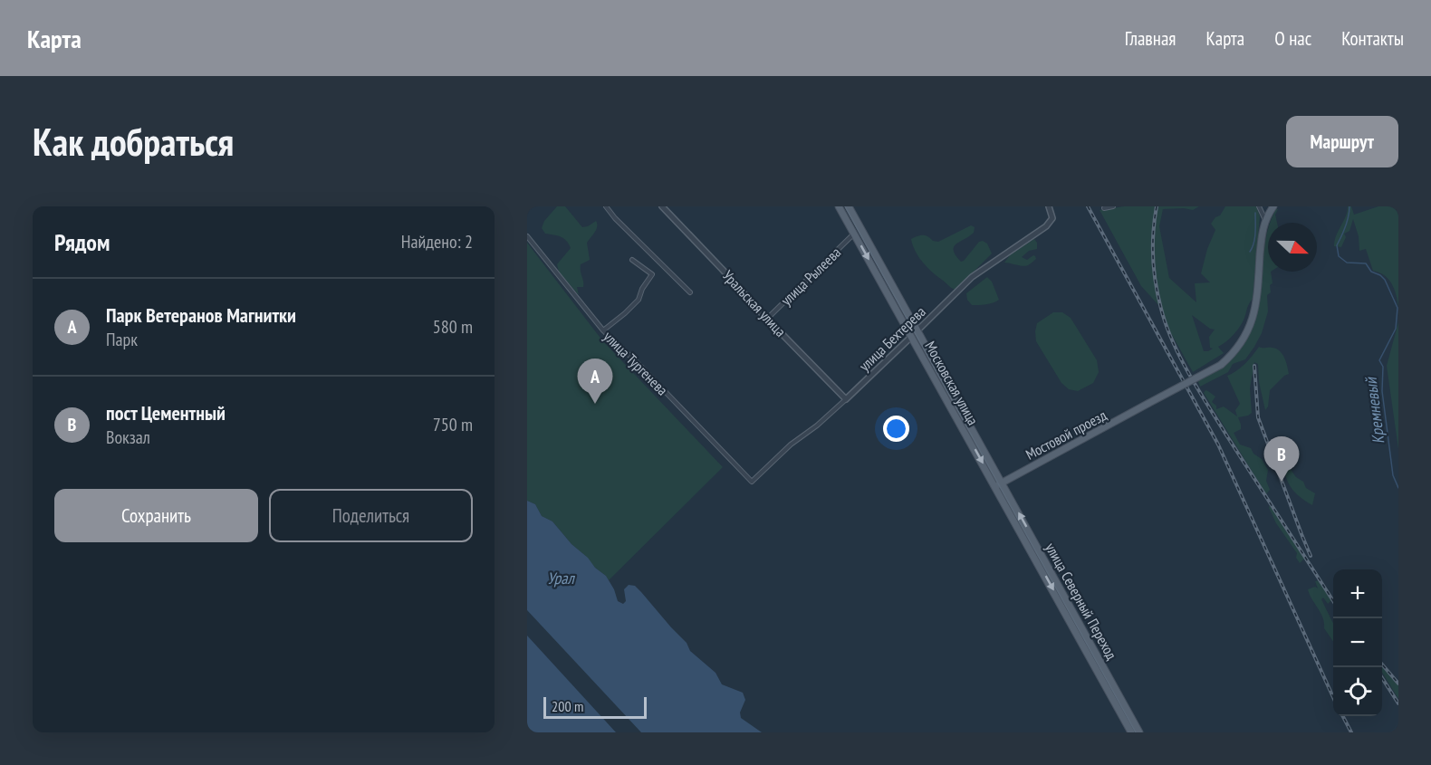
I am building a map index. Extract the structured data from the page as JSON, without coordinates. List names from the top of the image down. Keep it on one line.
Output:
{"streets":{"main road":["улица Бехтерева","Московская улица","Мостовой проезд","улица Северный Переход"],"street":["улица Рылеева","Уральская улица","улица Тургенева"]},"crossings":[["улица Рылеева","Уральская улица"],["улица Рылеева","Московская улица"],["Уральская улица","улица Бехтерева"],["улица Бехтерева","улица Тургенева"],["улица Бехтерева","Московская улица"],["Московская улица","Мостовой проезд"],["Московская улица","улица Северный Переход"],["Мостовой проезд","улица Северный Переход"]],"water":["Кремневый","Урал"],"scale_bar":"200 m","north":"right","page":{"header":"Карта","nav":["Главная","Карта","О нас","Контакты"],"buttons":["Маршрут",["Сохранить","Поделиться"]],"title":"Как добраться","heading":["Рядом","Найдено: 2"],"list":[{"mark":"A","name":"Парк Ветеранов Магнитки","note":"Парк","value":"580 m"},{"mark":"B","name":"пост Цементный","note":"Вокзал","value":"750 m"}],"pins":["A","B"],"map_buttons":["+","−"],"scale":"200 m"}}
